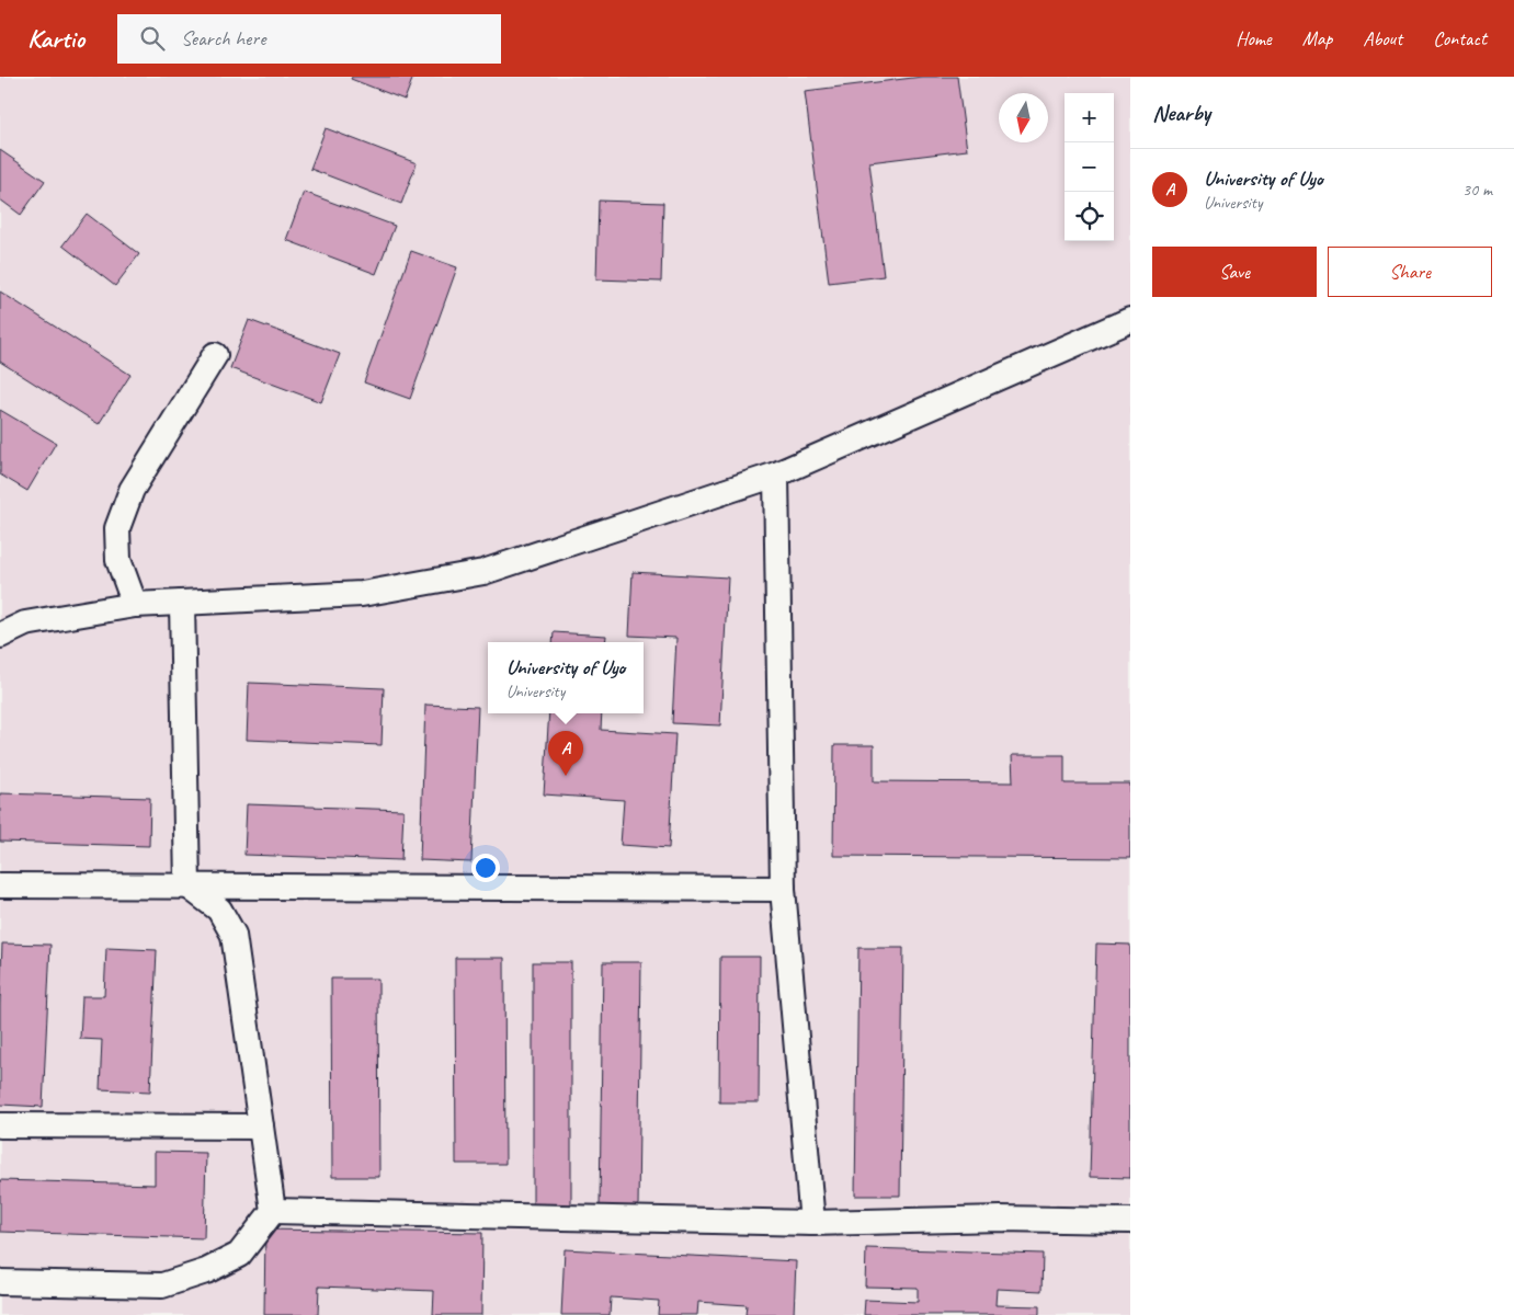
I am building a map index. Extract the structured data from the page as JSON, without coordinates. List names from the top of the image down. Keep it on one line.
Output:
{"north":"bottom","page":{"header":"Kartio","search":"Search here","nav":["Home","Map","About","Contact"],"heading":"Nearby","map_buttons":["+","−"],"list":[{"mark":"A","name":"University of Uyo","note":"University","value":"30 m"}],"buttons":["Save","Share"],"popup":["University of Uyo","University"],"pins":"A"}}
